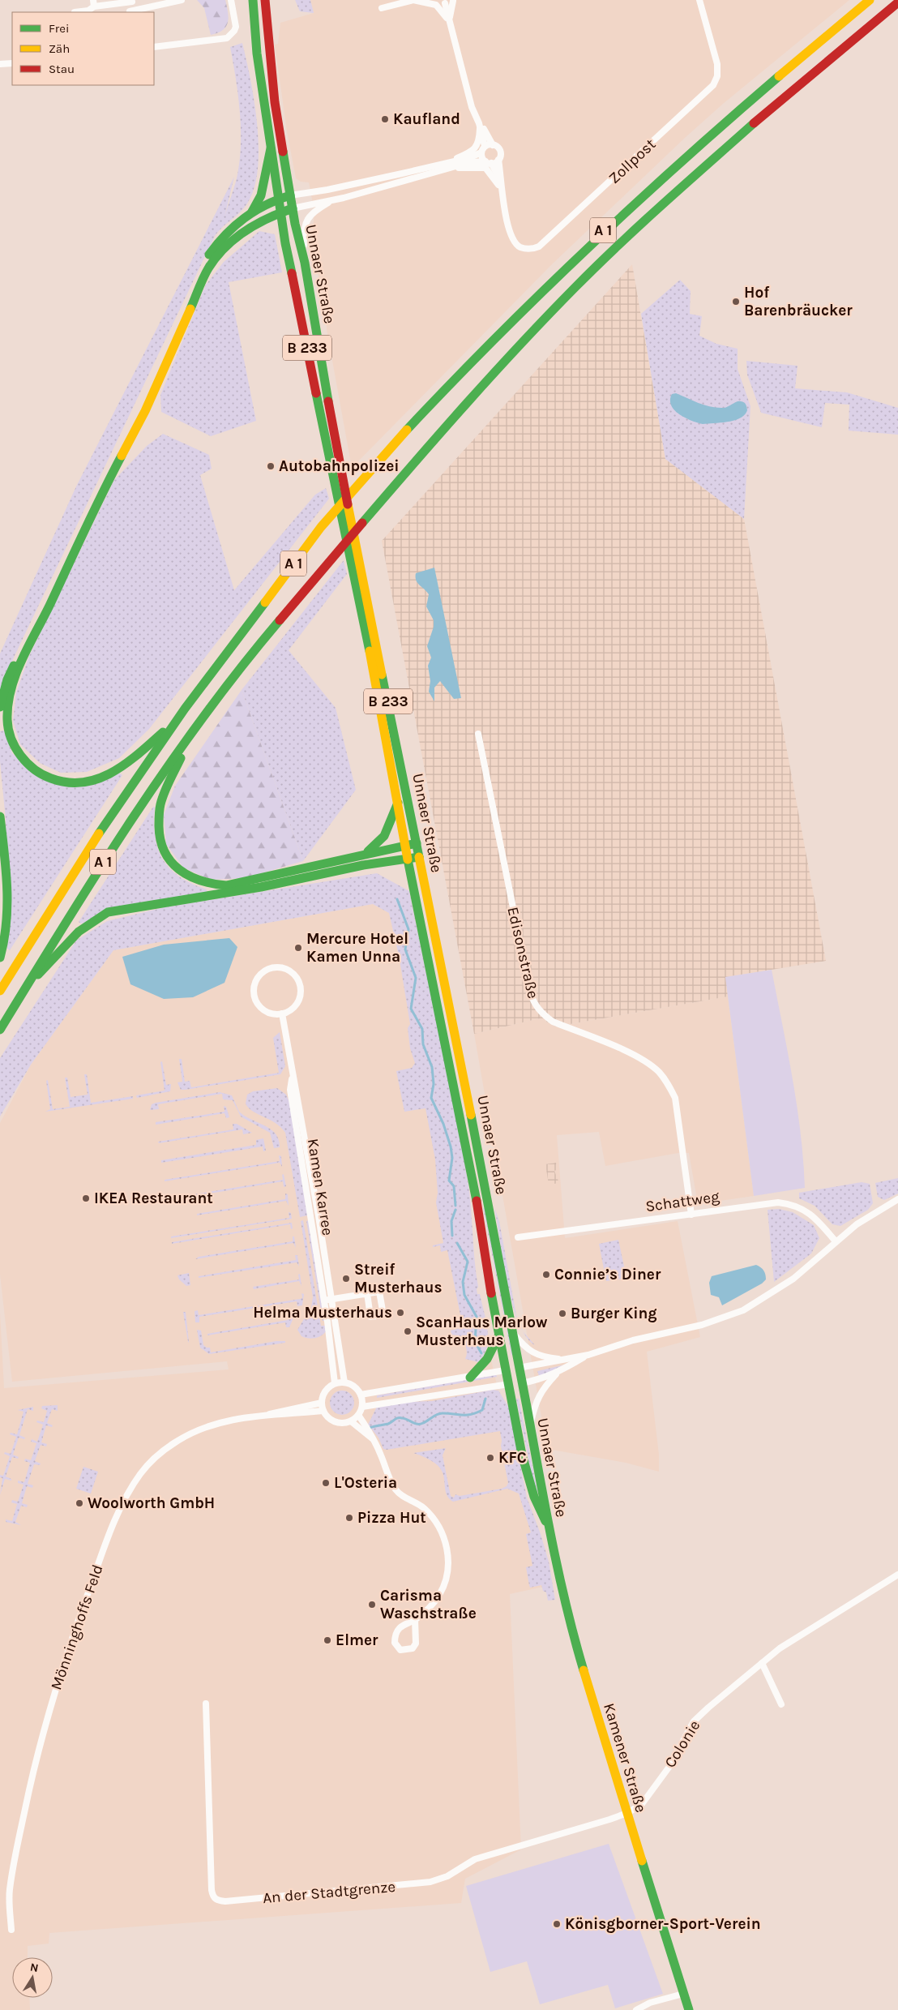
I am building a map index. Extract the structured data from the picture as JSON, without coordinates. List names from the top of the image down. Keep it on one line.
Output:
{"streets":{"main road":["A 1","Unnaer Straße","B 233","Kamener Straße"],"street":["Zollpost","Edisonstraße","Kamen Karree","Schattweg","Mönninghoffs Feld","Colonie","An der Stadtgrenze"]},"crossings":[["Zollpost","Unnaer Straße"],["Unnaer Straße","Kamener Straße"],["Edisonstraße","Schattweg"],["Kamen Karree","Mönninghoffs Feld"],["Colonie","Kamener Straße"],["Colonie","An der Stadtgrenze"],["Kamener Straße","An der Stadtgrenze"]],"places":["Kaufland","Hof Barenbräucker","Autobahnpolizei","Mercure Hotel Kamen Unna","IKEA Restaurant","Connie’s Diner","Streif Musterhaus","Helma Musterhaus","Burger King","ScanHaus Marlow Musterhaus","KFC","L'Osteria","Woolworth GmbH","Pizza Hut","Carisma Waschstraße","Elmer","Könisgborner-Sport-Verein"],"legend":["Frei","Zäh","Stau"],"north":"top"}
